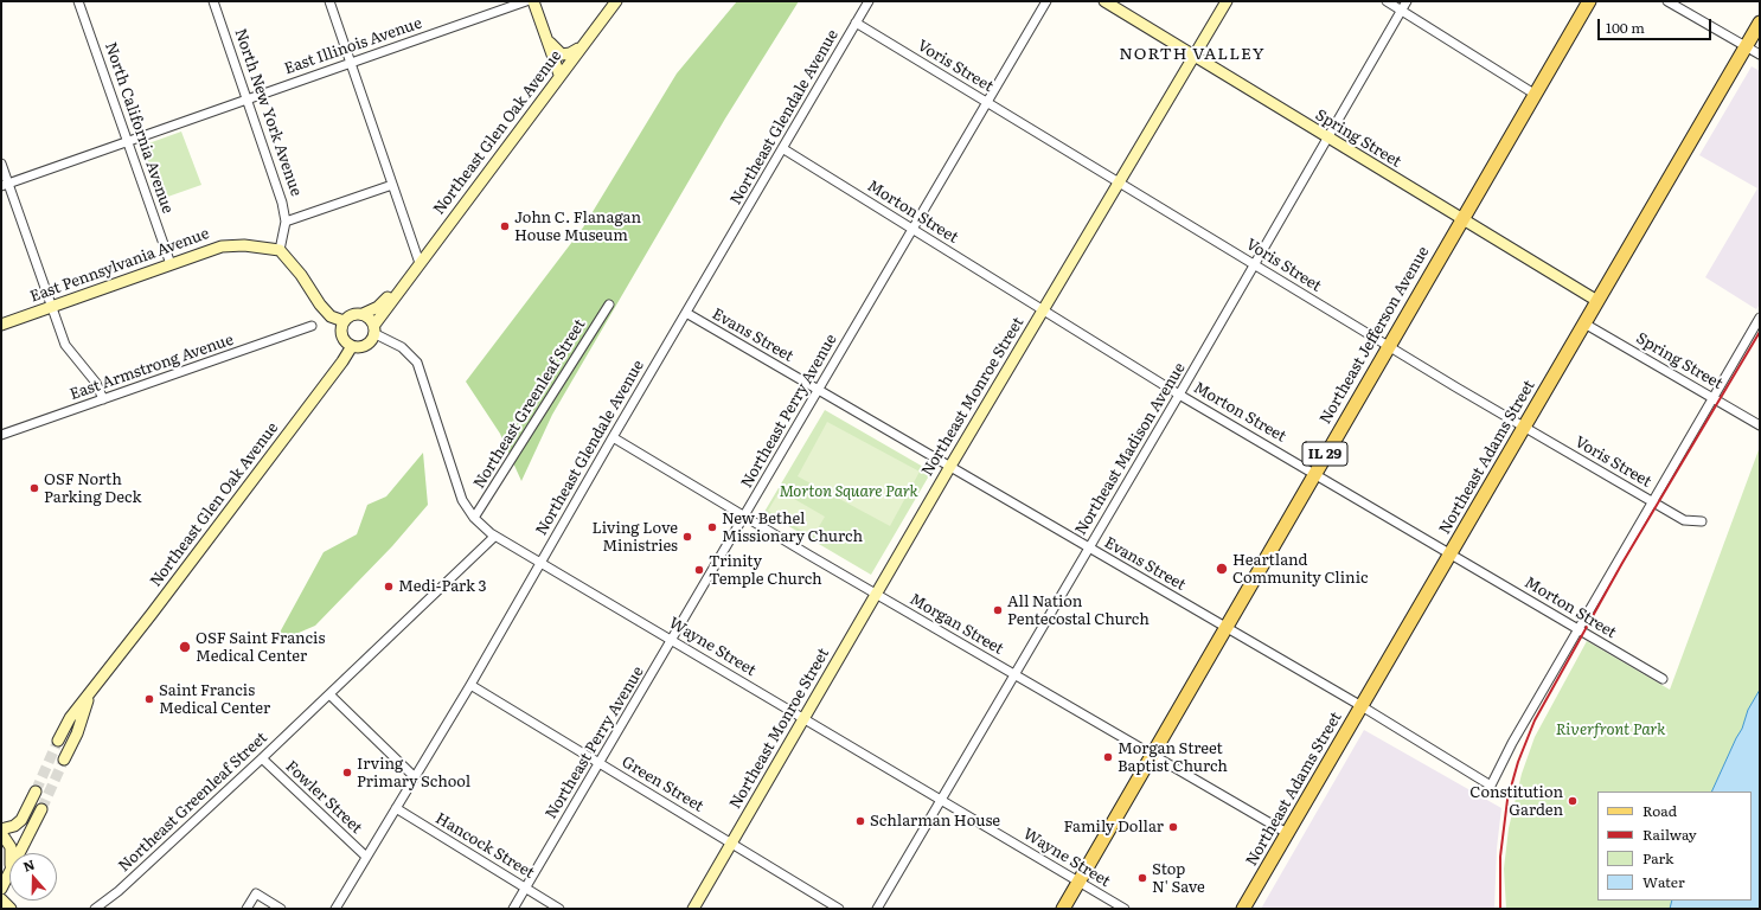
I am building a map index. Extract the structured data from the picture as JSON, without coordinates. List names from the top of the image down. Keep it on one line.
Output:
{"streets":{"main road":["Northeast Jefferson Avenue","IL 29","Northeast Adams Street"],"street":["East Illinois Avenue","Voris Street","North New York Avenue","Northeast Glendale Avenue","North California Avenue","Northeast Glen Oak Avenue","Spring Street","Morton Street","East Pennsylvania Avenue","Evans Street","East Armstrong Avenue","Northeast Monroe Street","Northeast Greenleaf Street","Northeast Perry Avenue","Northeast Madison Avenue","Morgan Street","Wayne Street","Green Street","Fowler Street","Hancock Street"]},"crossings":[["East Illinois Avenue","North New York Avenue"],["East Illinois Avenue","North California Avenue"],["Voris Street","Northeast Glendale Avenue"],["Voris Street","Northeast Jefferson Avenue"],["Voris Street","Northeast Monroe Street"],["Voris Street","Northeast Perry Avenue"],["Voris Street","Northeast Madison Avenue"],["Voris Street","Northeast Adams Street"],["North New York Avenue","East Pennsylvania Avenue"],["Northeast Glendale Avenue","Morton Street"],["Northeast Glendale Avenue","Evans Street"],["Northeast Glendale Avenue","Morgan Street"],["Northeast Glendale Avenue","Wayne Street"],["Northeast Glendale Avenue","Green Street"],["Northeast Glendale Avenue","Fowler Street"],["Northeast Glendale Avenue","Hancock Street"],["North California Avenue","East Pennsylvania Avenue"],["Northeast Glen Oak Avenue","Wayne Street"],["Spring Street","Northeast Jefferson Avenue"],["Spring Street","Northeast Monroe Street"],["Spring Street","Northeast Madison Avenue"],["Spring Street","Northeast Adams Street"],["Morton Street","Evans Street"],["Morton Street","Northeast Jefferson Avenue"],["Morton Street","Northeast Monroe Street"],["Morton Street","Northeast Perry Avenue"],["Morton Street","Northeast Madison Avenue"],["Morton Street","Northeast Adams Street"],["Evans Street","Northeast Jefferson Avenue"],["Evans Street","Northeast Monroe Street"],["Evans Street","Northeast Perry Avenue"],["Evans Street","Northeast Madison Avenue"],["Evans Street","Northeast Adams Street"],["Northeast Jefferson Avenue","Morgan Street"],["Northeast Jefferson Avenue","Wayne Street"],["Northeast Monroe Street","Morgan Street"],["Northeast Monroe Street","Wayne Street"],["Northeast Monroe Street","Green Street"],["Northeast Greenleaf Street","Wayne Street"],["Northeast Greenleaf Street","Fowler Street"],["Northeast Perry Avenue","Morgan Street"],["Northeast Perry Avenue","Wayne Street"],["Northeast Perry Avenue","Green Street"],["Northeast Perry Avenue","Hancock Street"],["Northeast Madison Avenue","Morgan Street"],["Northeast Madison Avenue","Wayne Street"],["Northeast Adams Street","Morgan Street"]],"districts":["NORTH VALLEY"],"parks":["Morton Square Park","Riverfront Park"],"places":["John C. Flanagan House Museum","OSF North Parking Deck","New Bethel Missionary Church","Living Love Ministries","Heartland Community Clinic","Trinity Temple Church","Medi-Park 3","All Nation Pentecostal Church","OSF Saint Francis Medical Center","Saint Francis Medical Center","Morgan Street Baptist Church","Irving Primary School","Constitution Garden","Schlarman House","Family Dollar","Stop N' Save"],"legend":["Road","Railway","Park","Water"],"scale_bar":"100 m","north":"top"}
